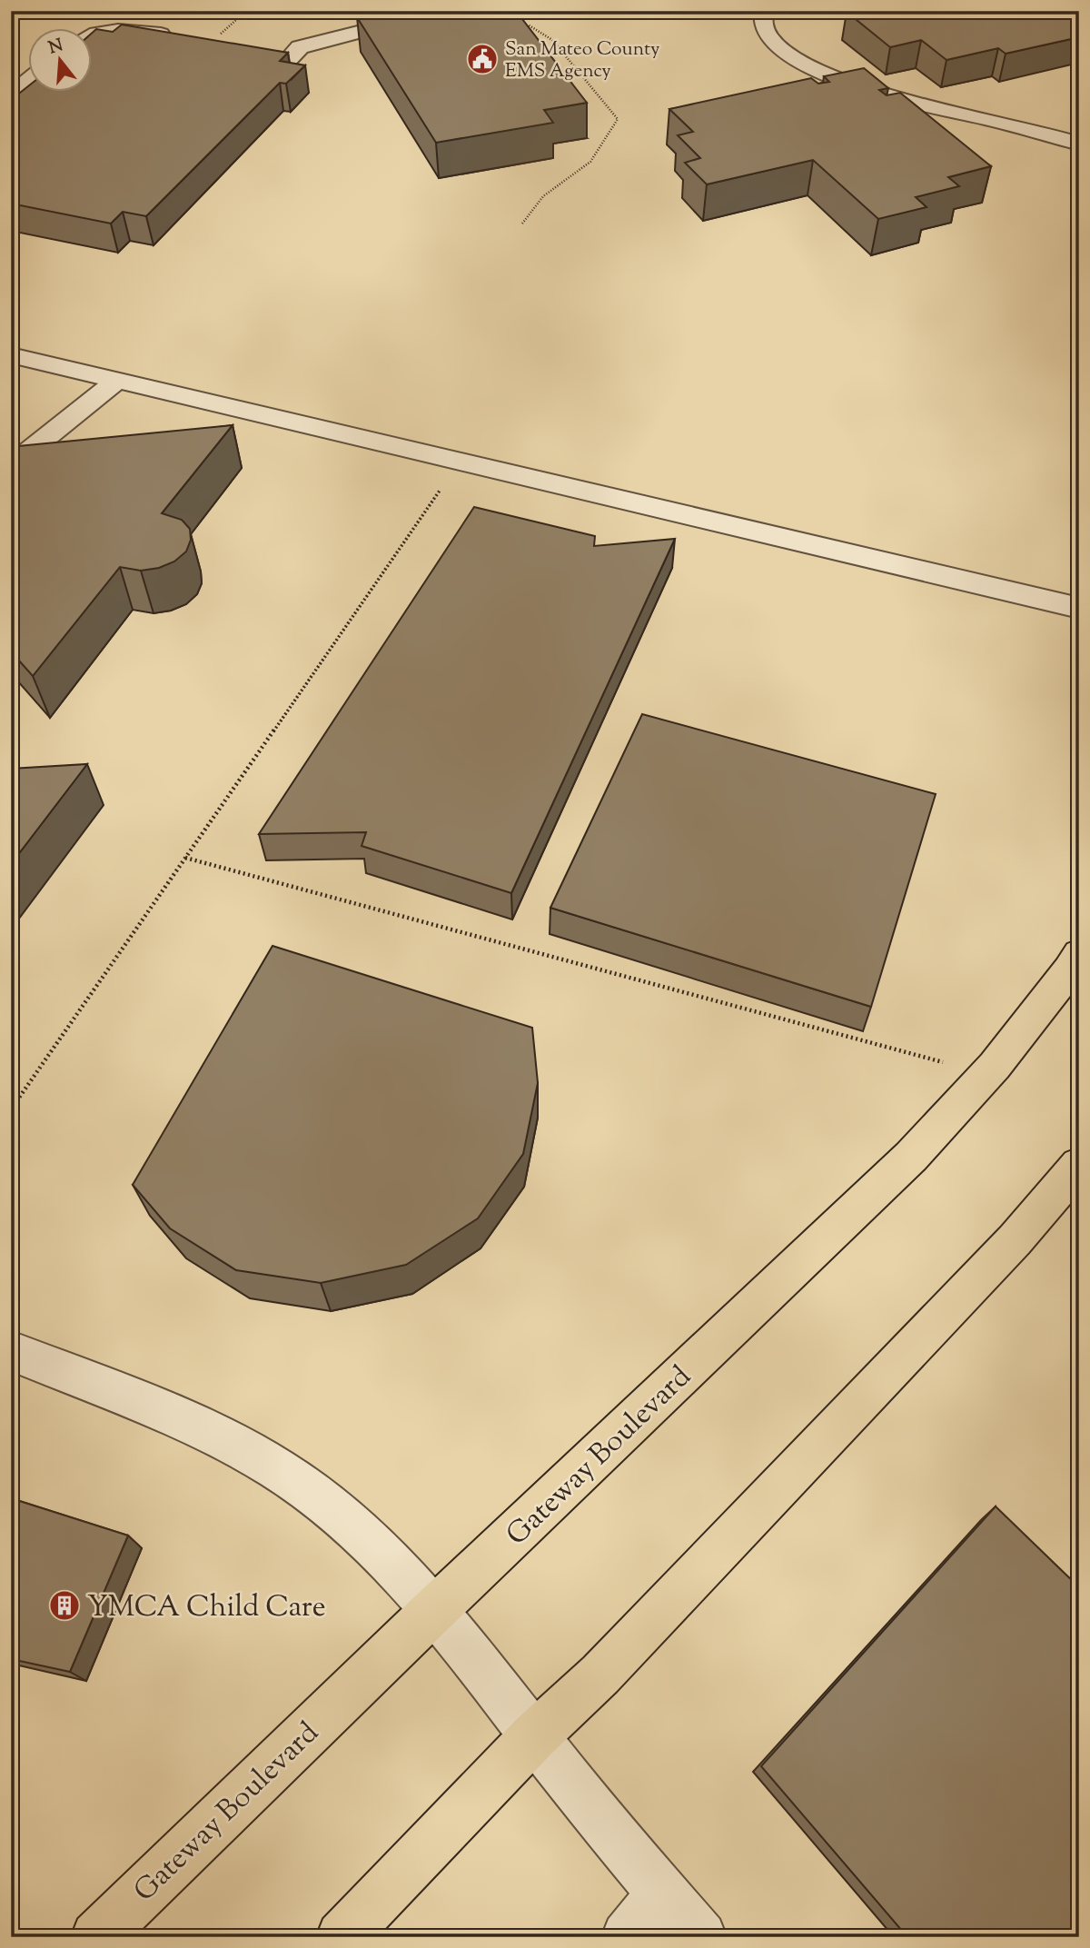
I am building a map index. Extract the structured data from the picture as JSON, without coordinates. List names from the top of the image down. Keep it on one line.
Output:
{"streets":{"main road":["Gateway Boulevard"]},"places":{"public building":["San Mateo County EMS Agency"],"building":["YMCA Child Care"]},"north":"top"}
